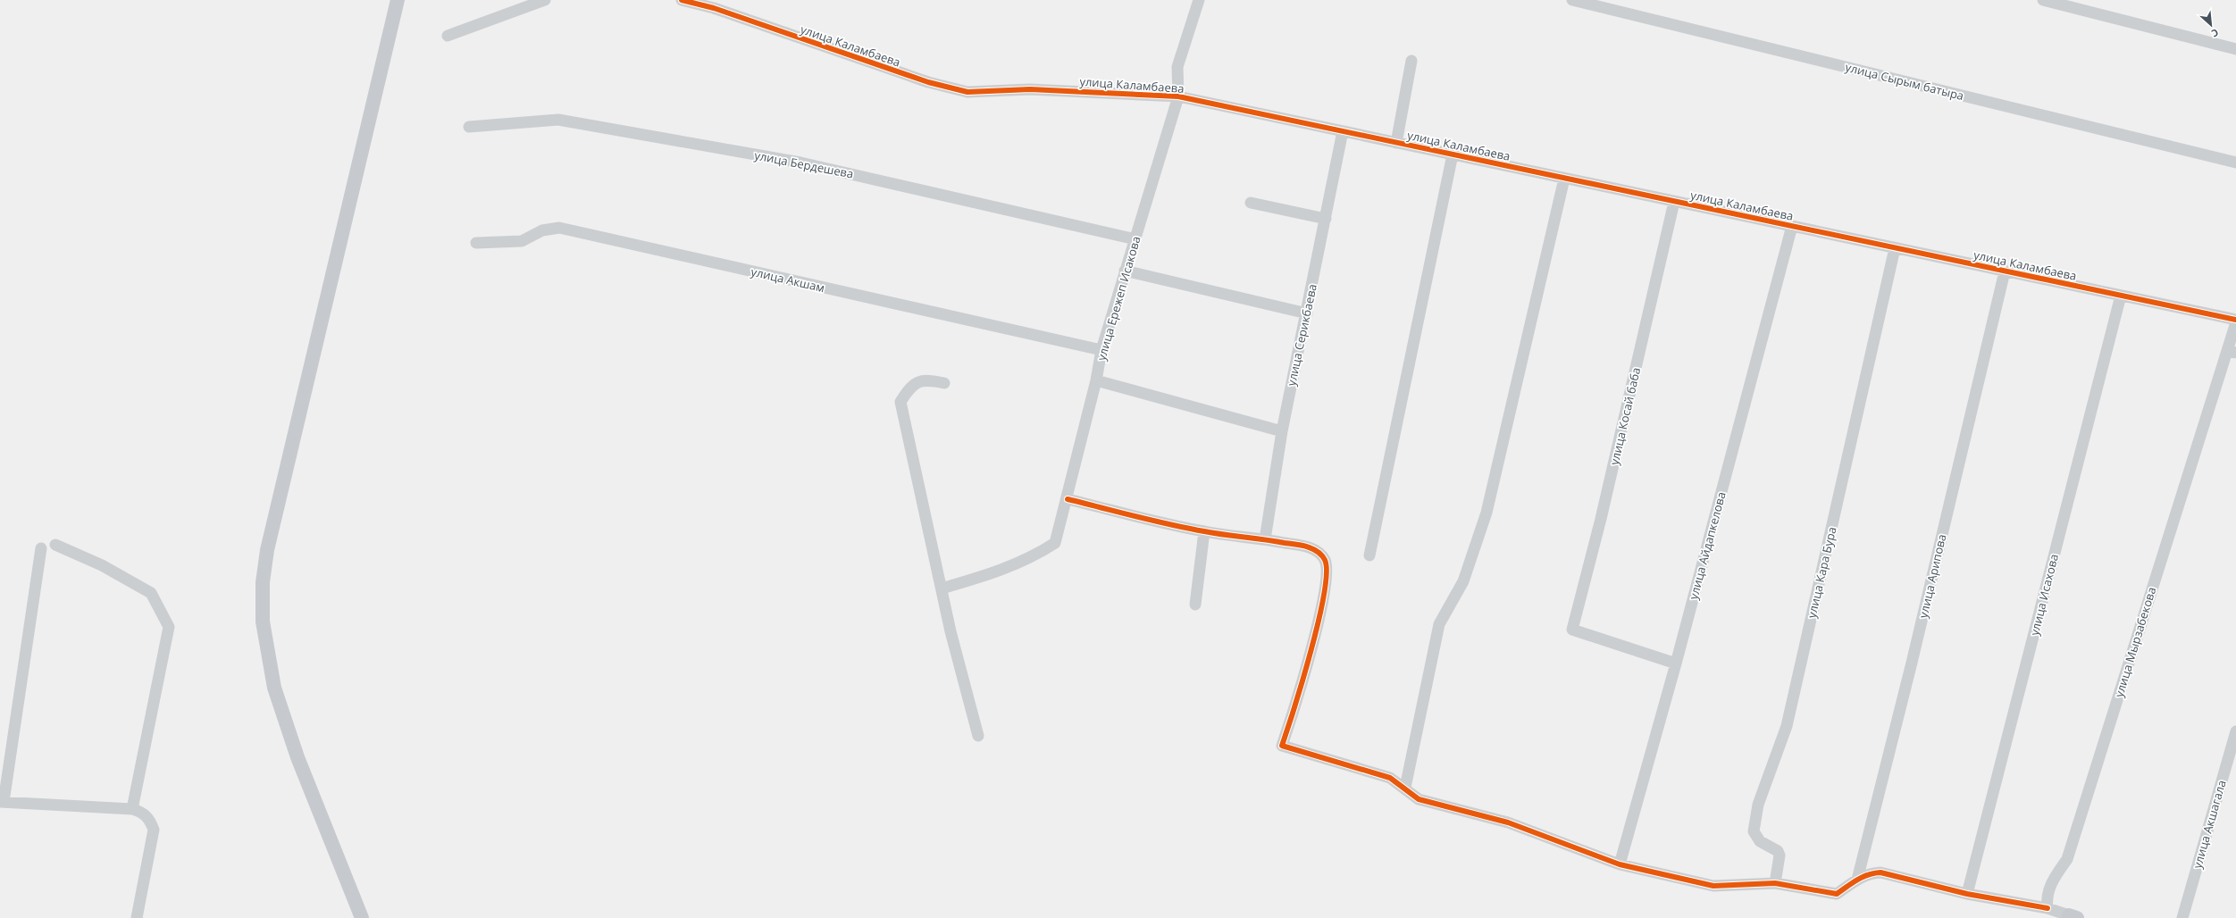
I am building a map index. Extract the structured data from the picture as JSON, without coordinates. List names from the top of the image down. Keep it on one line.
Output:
{"streets":{"street":["улица Каламбаева","улица Сырым батыра","улица Бердешева","улица Акшам","улица Ережеп Исакова","улица Серикбаева","улица Косай баба","улица Айдапкелова","улица Кара Бура","улица Арипова","улица Исахова","улица Мырзабекова","улица Акшагала"]},"crossings":[["улица Каламбаева","улица Ережеп Исакова"],["улица Каламбаева","улица Серикбаева"],["улица Каламбаева","улица Косай баба"],["улица Каламбаева","улица Айдапкелова"],["улица Каламбаева","улица Кара Бура"],["улица Каламбаева","улица Арипова"],["улица Каламбаева","улица Исахова"],["улица Каламбаева","улица Мырзабекова"],["улица Бердешева","улица Ережеп Исакова"],["улица Акшам","улица Ережеп Исакова"],["улица Косай баба","улица Айдапкелова"]],"north":"bottom right"}
